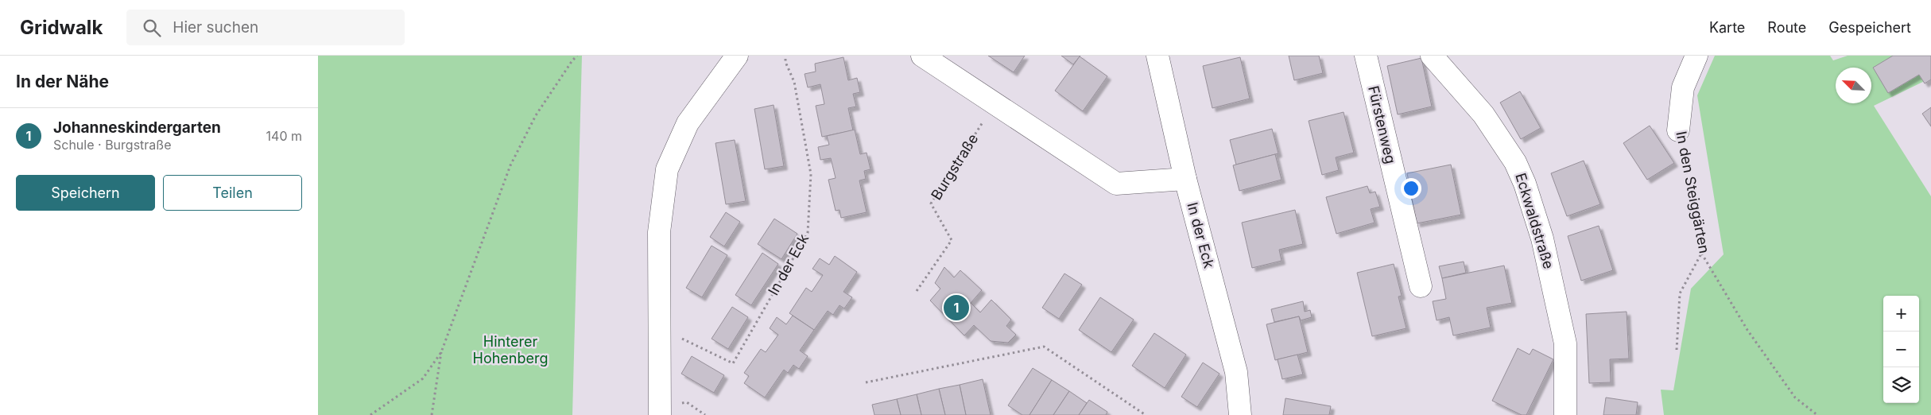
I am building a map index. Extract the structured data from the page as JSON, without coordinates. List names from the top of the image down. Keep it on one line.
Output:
{"streets":{"street":["Fürstenweg","In den Steiggärten","Eckwaldstraße","In der Eck"],"path":["Burgstraße"]},"parks":["Hinterer Hohenberg"],"north":"top left","page":{"header":"Gridwalk","search":"Hier suchen","nav":["Karte","Route","Gespeichert"],"heading":"In der Nähe","list":[{"mark":"1","name":"Johanneskindergarten","note":"Schule · Burgstraße","value":"140 m"}],"buttons":["Speichern","Teilen"],"pins":"1","map_buttons":["+","−"]}}
